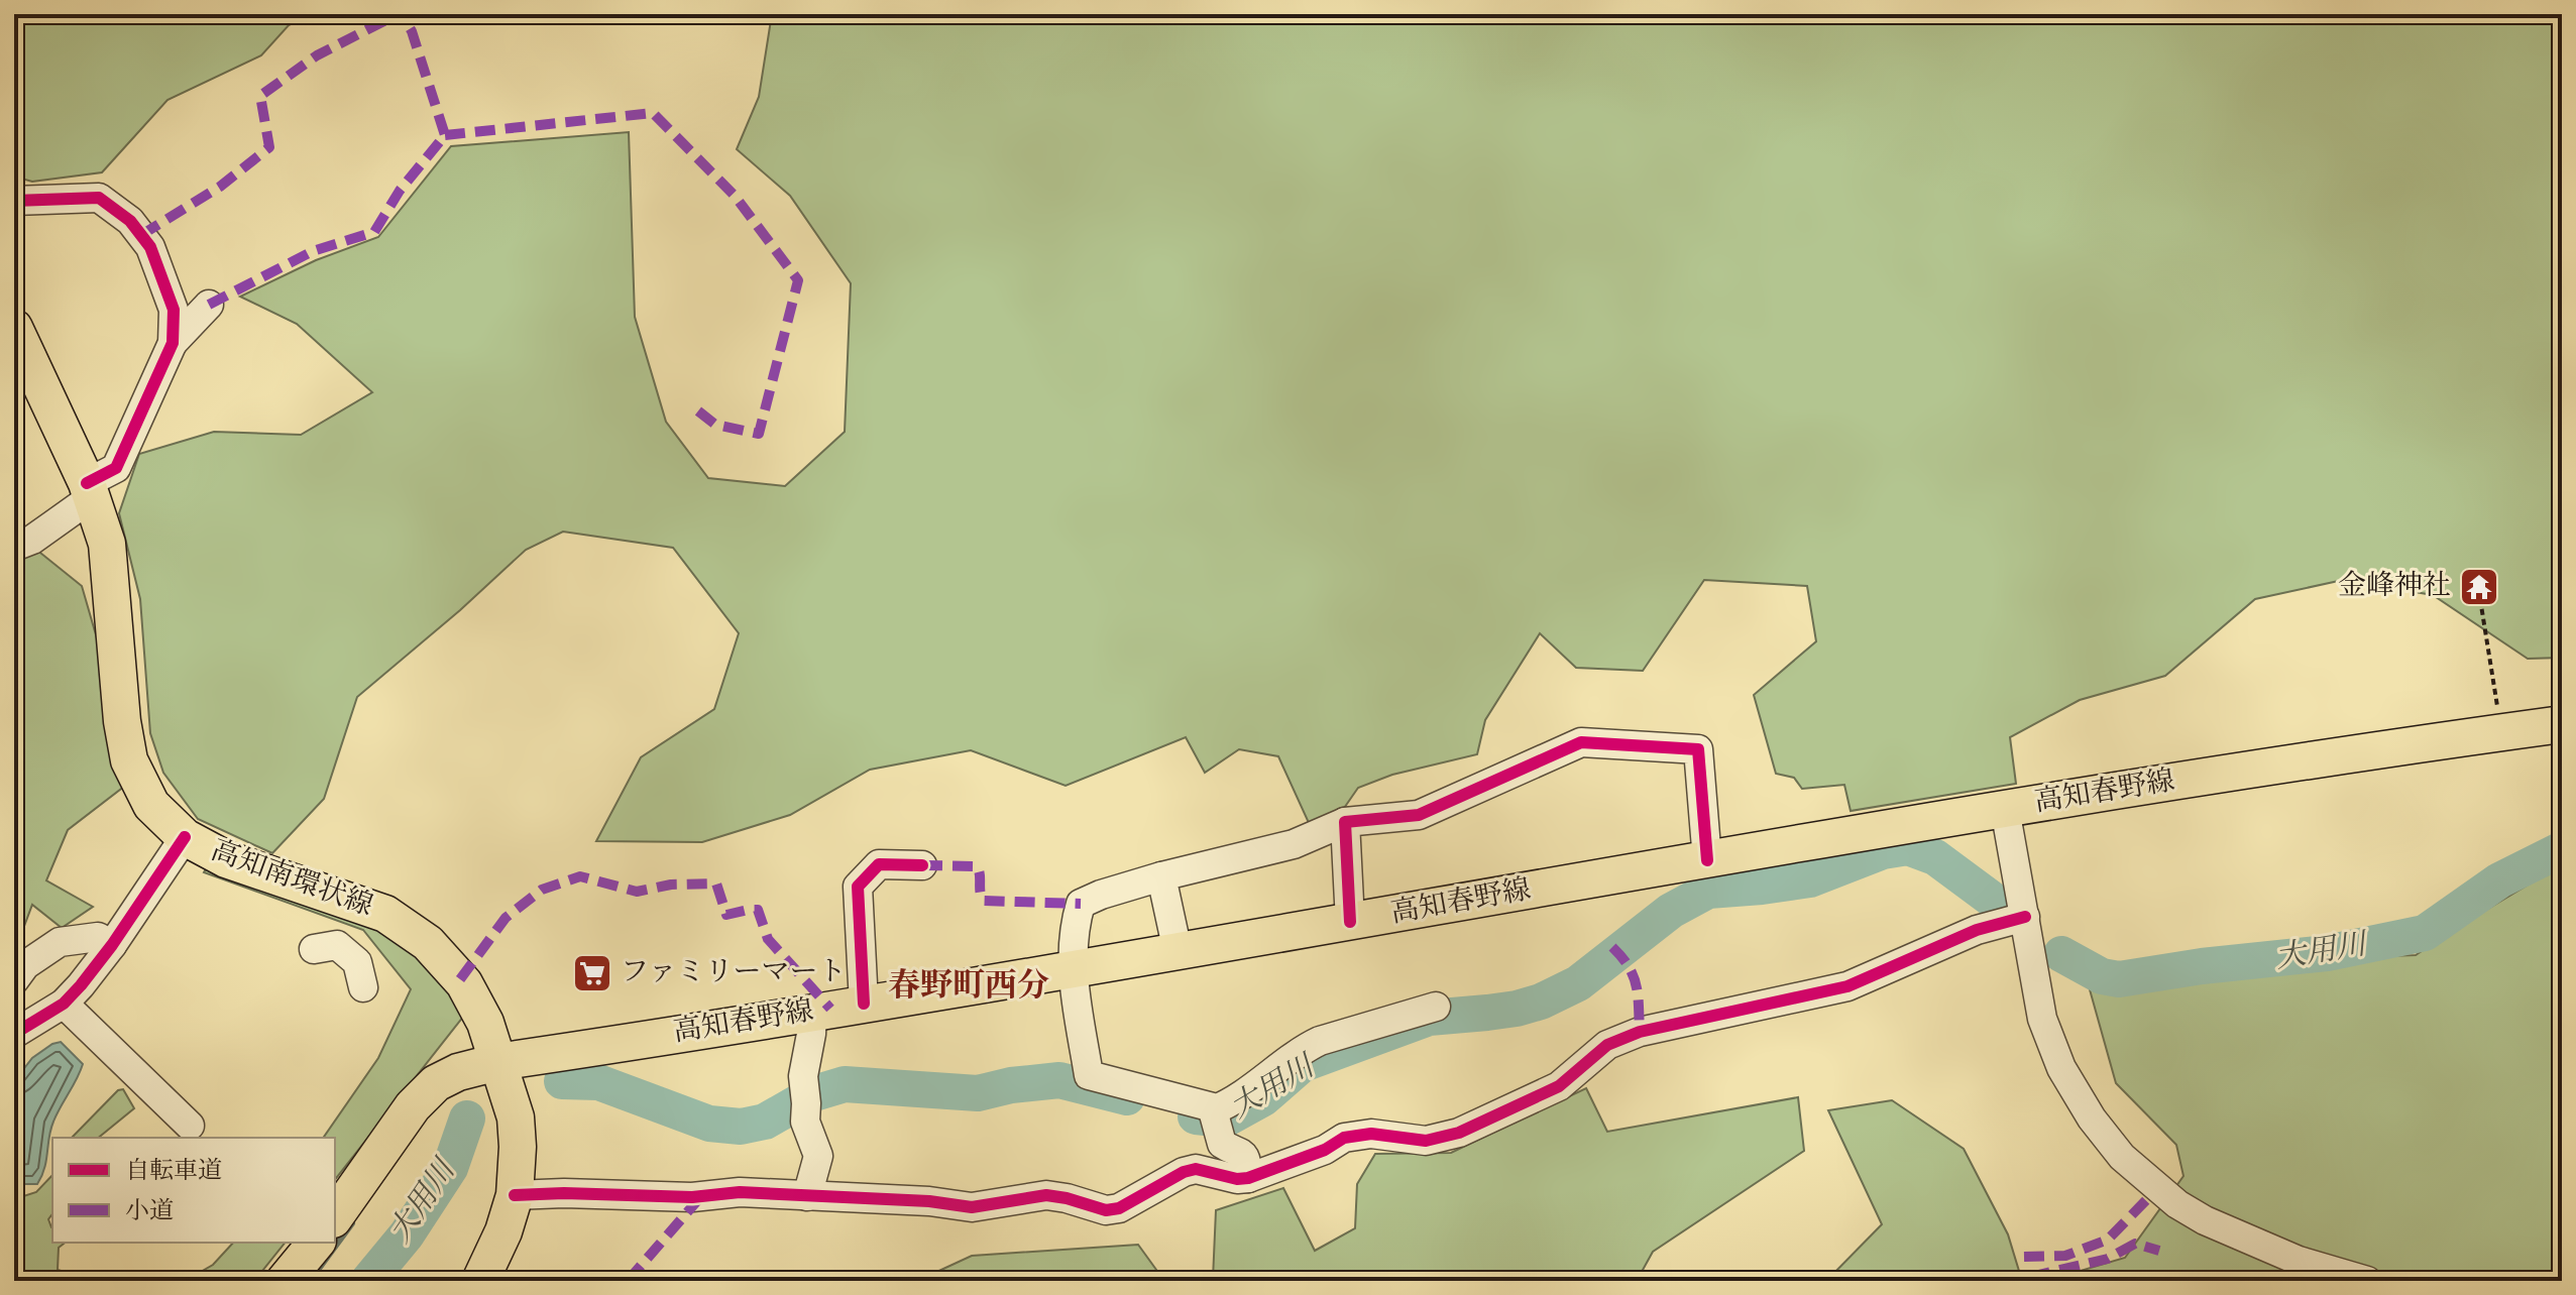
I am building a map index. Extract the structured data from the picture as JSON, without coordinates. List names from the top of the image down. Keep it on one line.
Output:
{"streets":{"main road":["高知春野線","高知南環状線"]},"crossings":[["高知春野線","高知南環状線"]],"districts":["春野町西分"],"water":["大用川"],"places":{"temple":["金峰神社"],"supermarket":["ファミリーマート"]},"legend":["自転車道","小道"]}
